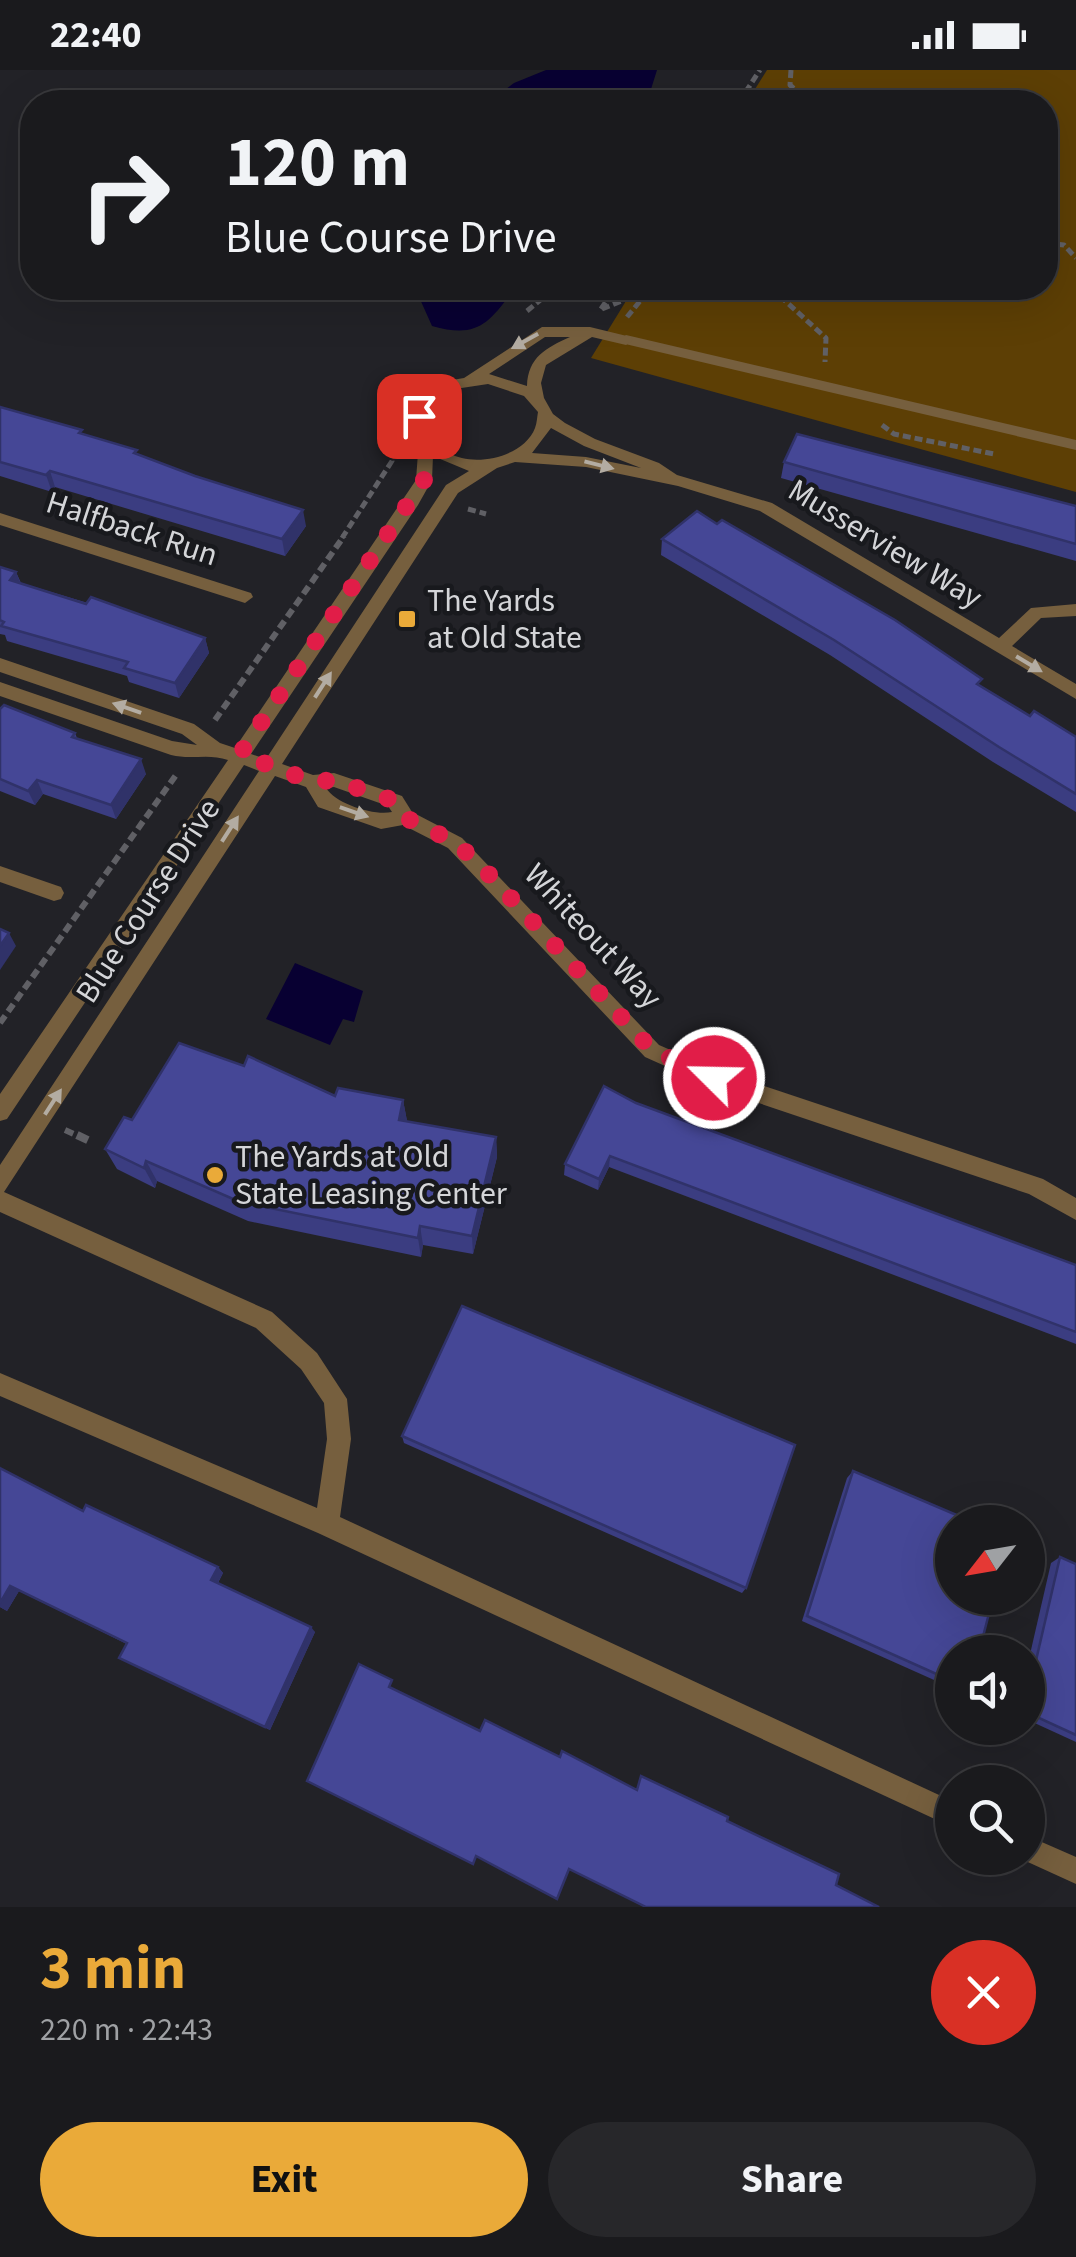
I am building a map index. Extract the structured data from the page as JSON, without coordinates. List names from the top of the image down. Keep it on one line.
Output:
{"streets":{"street":["Halfback Run","Musserview Way","Blue Course Drive","Whiteout Way"]},"crossings":[["Musserview Way","Blue Course Drive"],["Blue Course Drive","Whiteout Way"]],"places":{"transit":["The Yards at Old State"],"other":["The Yards at Old State Leasing Center"]},"north":"bottom left","page":{"status":"22:40","turn":["120 m","Blue Course Drive"],"heading":["3 min","220 m · 22:43"],"buttons":["Exit","Share"]}}
